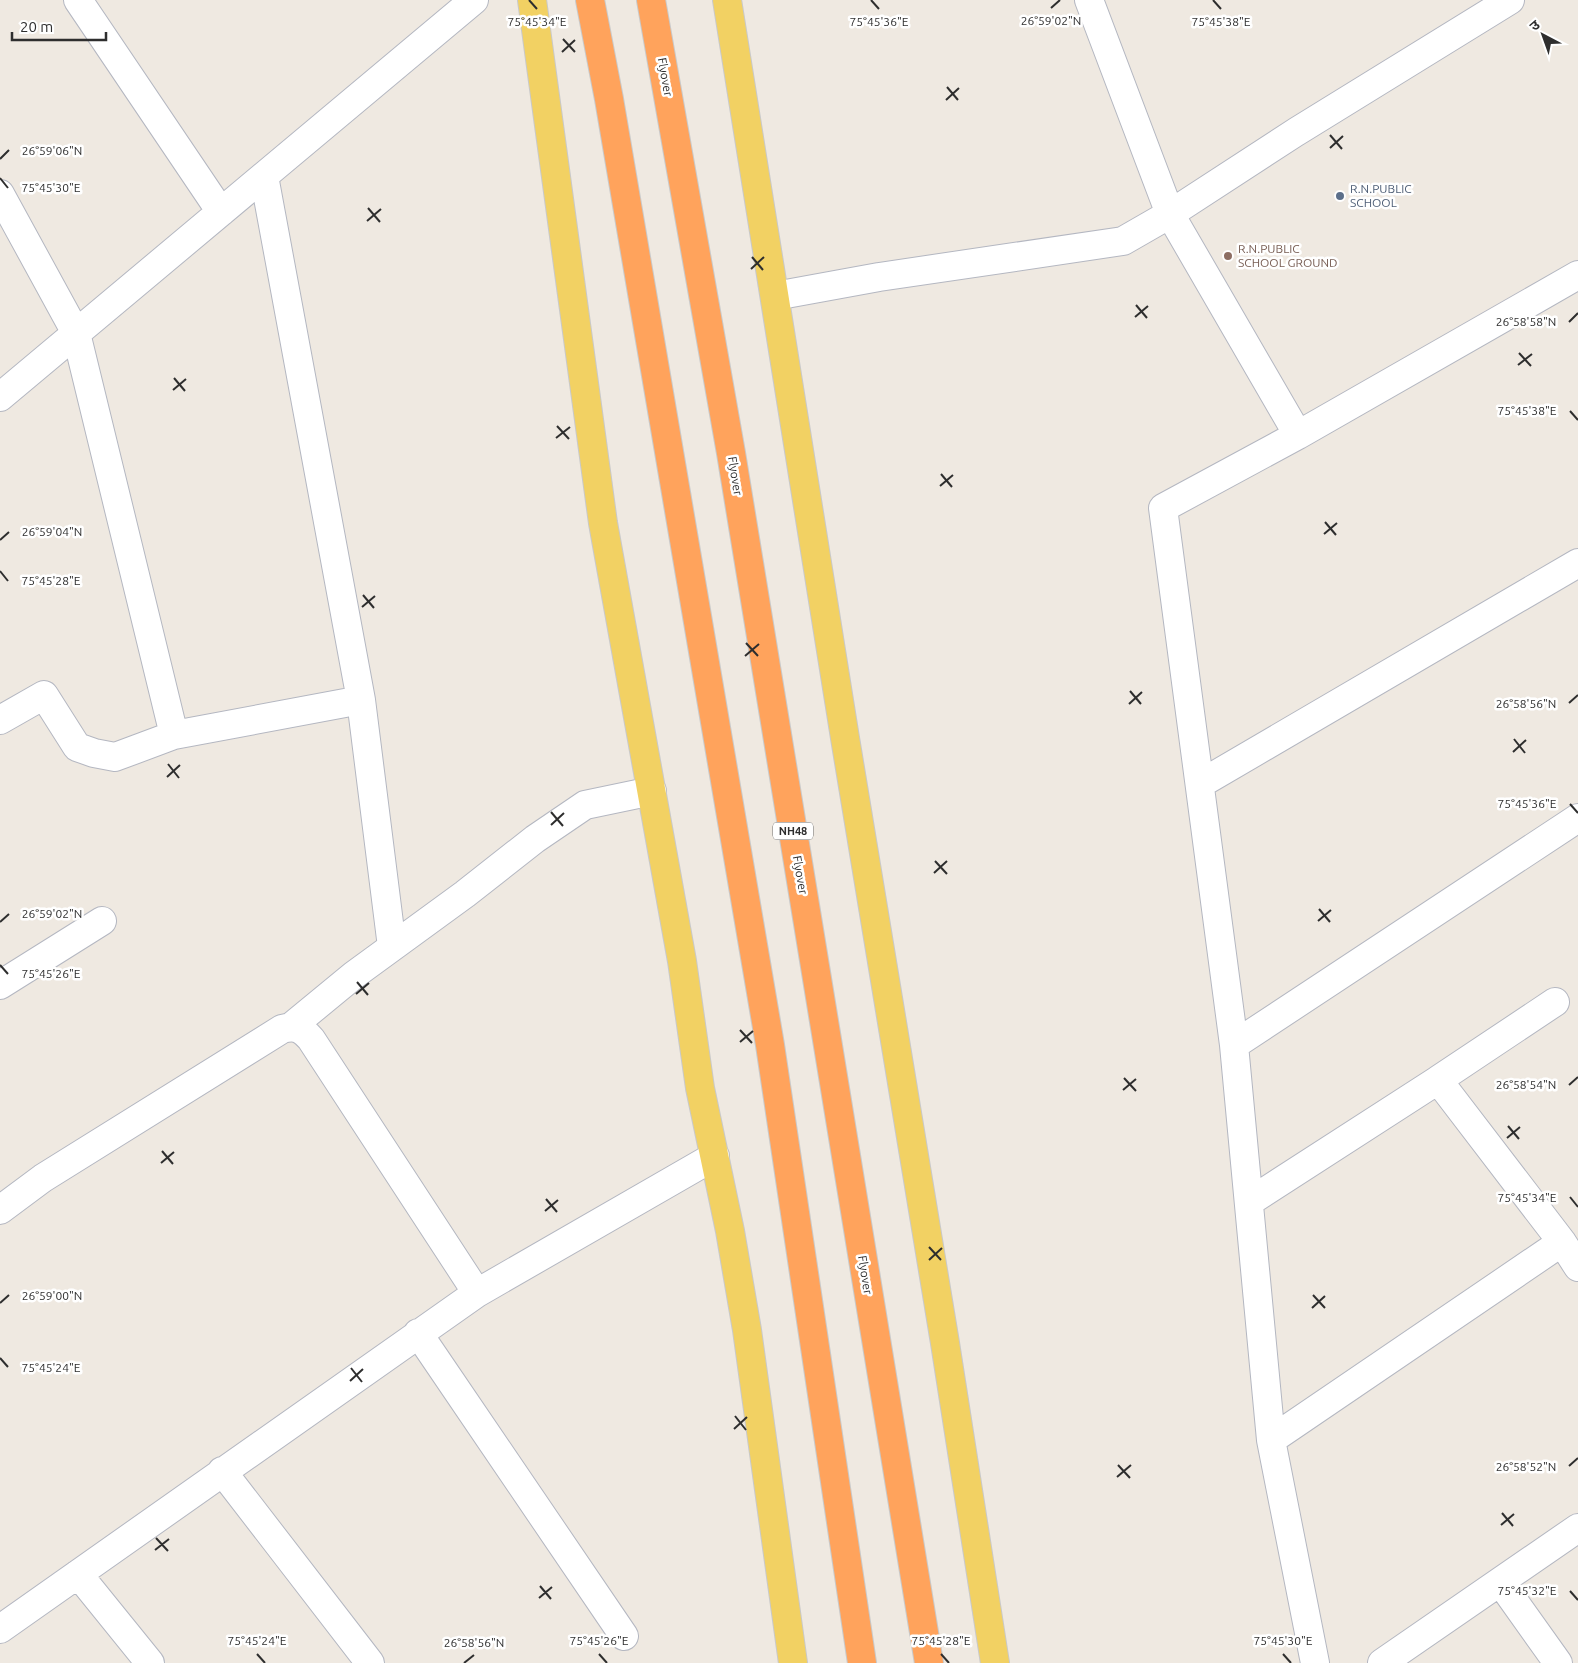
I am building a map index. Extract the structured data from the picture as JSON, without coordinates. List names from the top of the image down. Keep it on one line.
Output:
{"streets":{"highway":["Flyover","NH48"]},"places":["R.N.PUBLIC SCHOOL","R.N.PUBLIC SCHOOL GROUND"],"scale_bar":"20 m","north":"top left","coordinates":["26°59'02\"N","75°45'38\"E","75°45'34\"E","75°45'36\"E","26°59'06\"N","75°45'30\"E","26°58'58\"N","26°59'04\"N","75°45'28\"E","26°58'56\"N","75°45'26\"E","26°58'54\"N","26°59'00\"N","75°45'24\"E","26°58'52\"N","75°45'32\"E"]}
